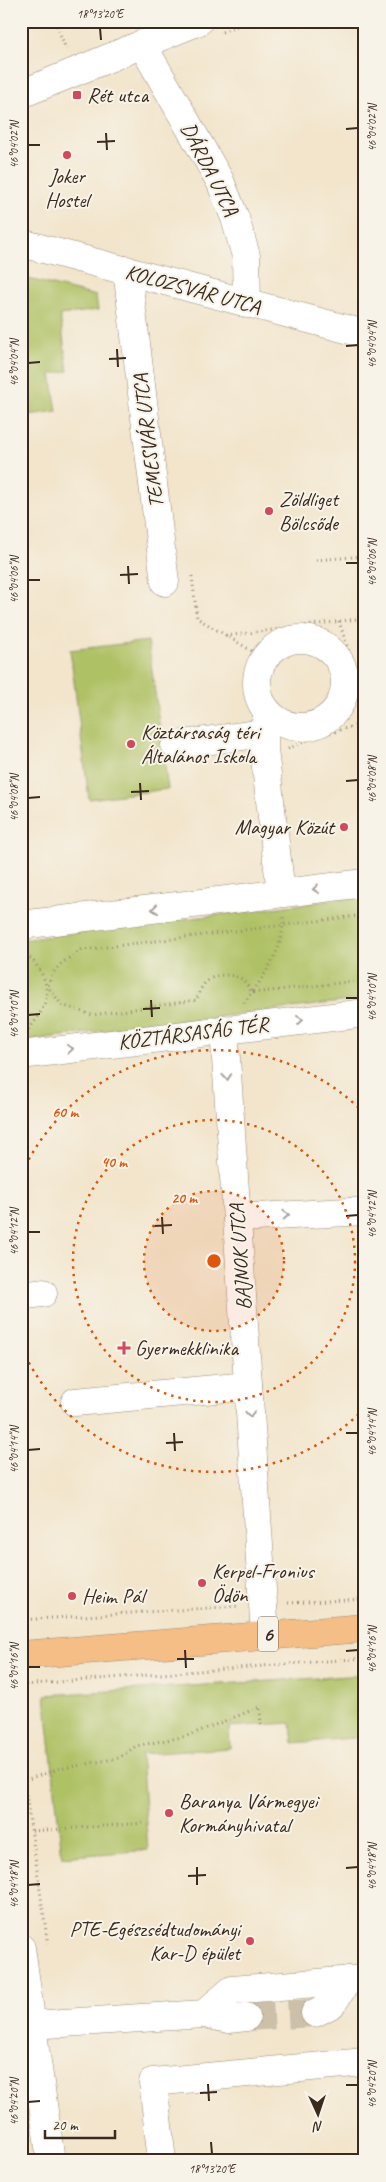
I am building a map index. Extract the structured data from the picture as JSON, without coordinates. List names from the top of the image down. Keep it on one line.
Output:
{"streets":{"main road":["6"],"street":["DÁRDA UTCA","KOLOZSVÁR UTCA","TEMESVÁR UTCA","KÖZTÁRSASÁG TÉR","BAJNOK UTCA"]},"crossings":[["DÁRDA UTCA","KOLOZSVÁR UTCA"],["KOLOZSVÁR UTCA","TEMESVÁR UTCA"],["KÖZTÁRSASÁG TÉR","BAJNOK UTCA"],["BAJNOK UTCA","6"]],"one_way":["BAJNOK UTCA"],"places":{"transit":["Rét utca"],"other":["Joker Hostel","Zöldliget Bölcsőde","Köztársaság téri Általános Iskola","Magyar Közút","Kerpel-Fronius Ödön","Heim Pál","Baranya Vármegyei Kormányhivatal","PTE-Egészsédtudományi Kar-D épület"],"health":["Gyermekklinika"]},"scale_bar":"20 m","north":"bottom","coordinates":["18°13'20\"E","46°04'02\"N","46°04'04\"N","46°04'06\"N","46°04'08\"N","46°04'10\"N","46°04'12\"N","46°04'14\"N","46°04'16\"N","46°04'18\"N","46°04'20\"N"],"rings":["60 m","40 m","20 m"]}
